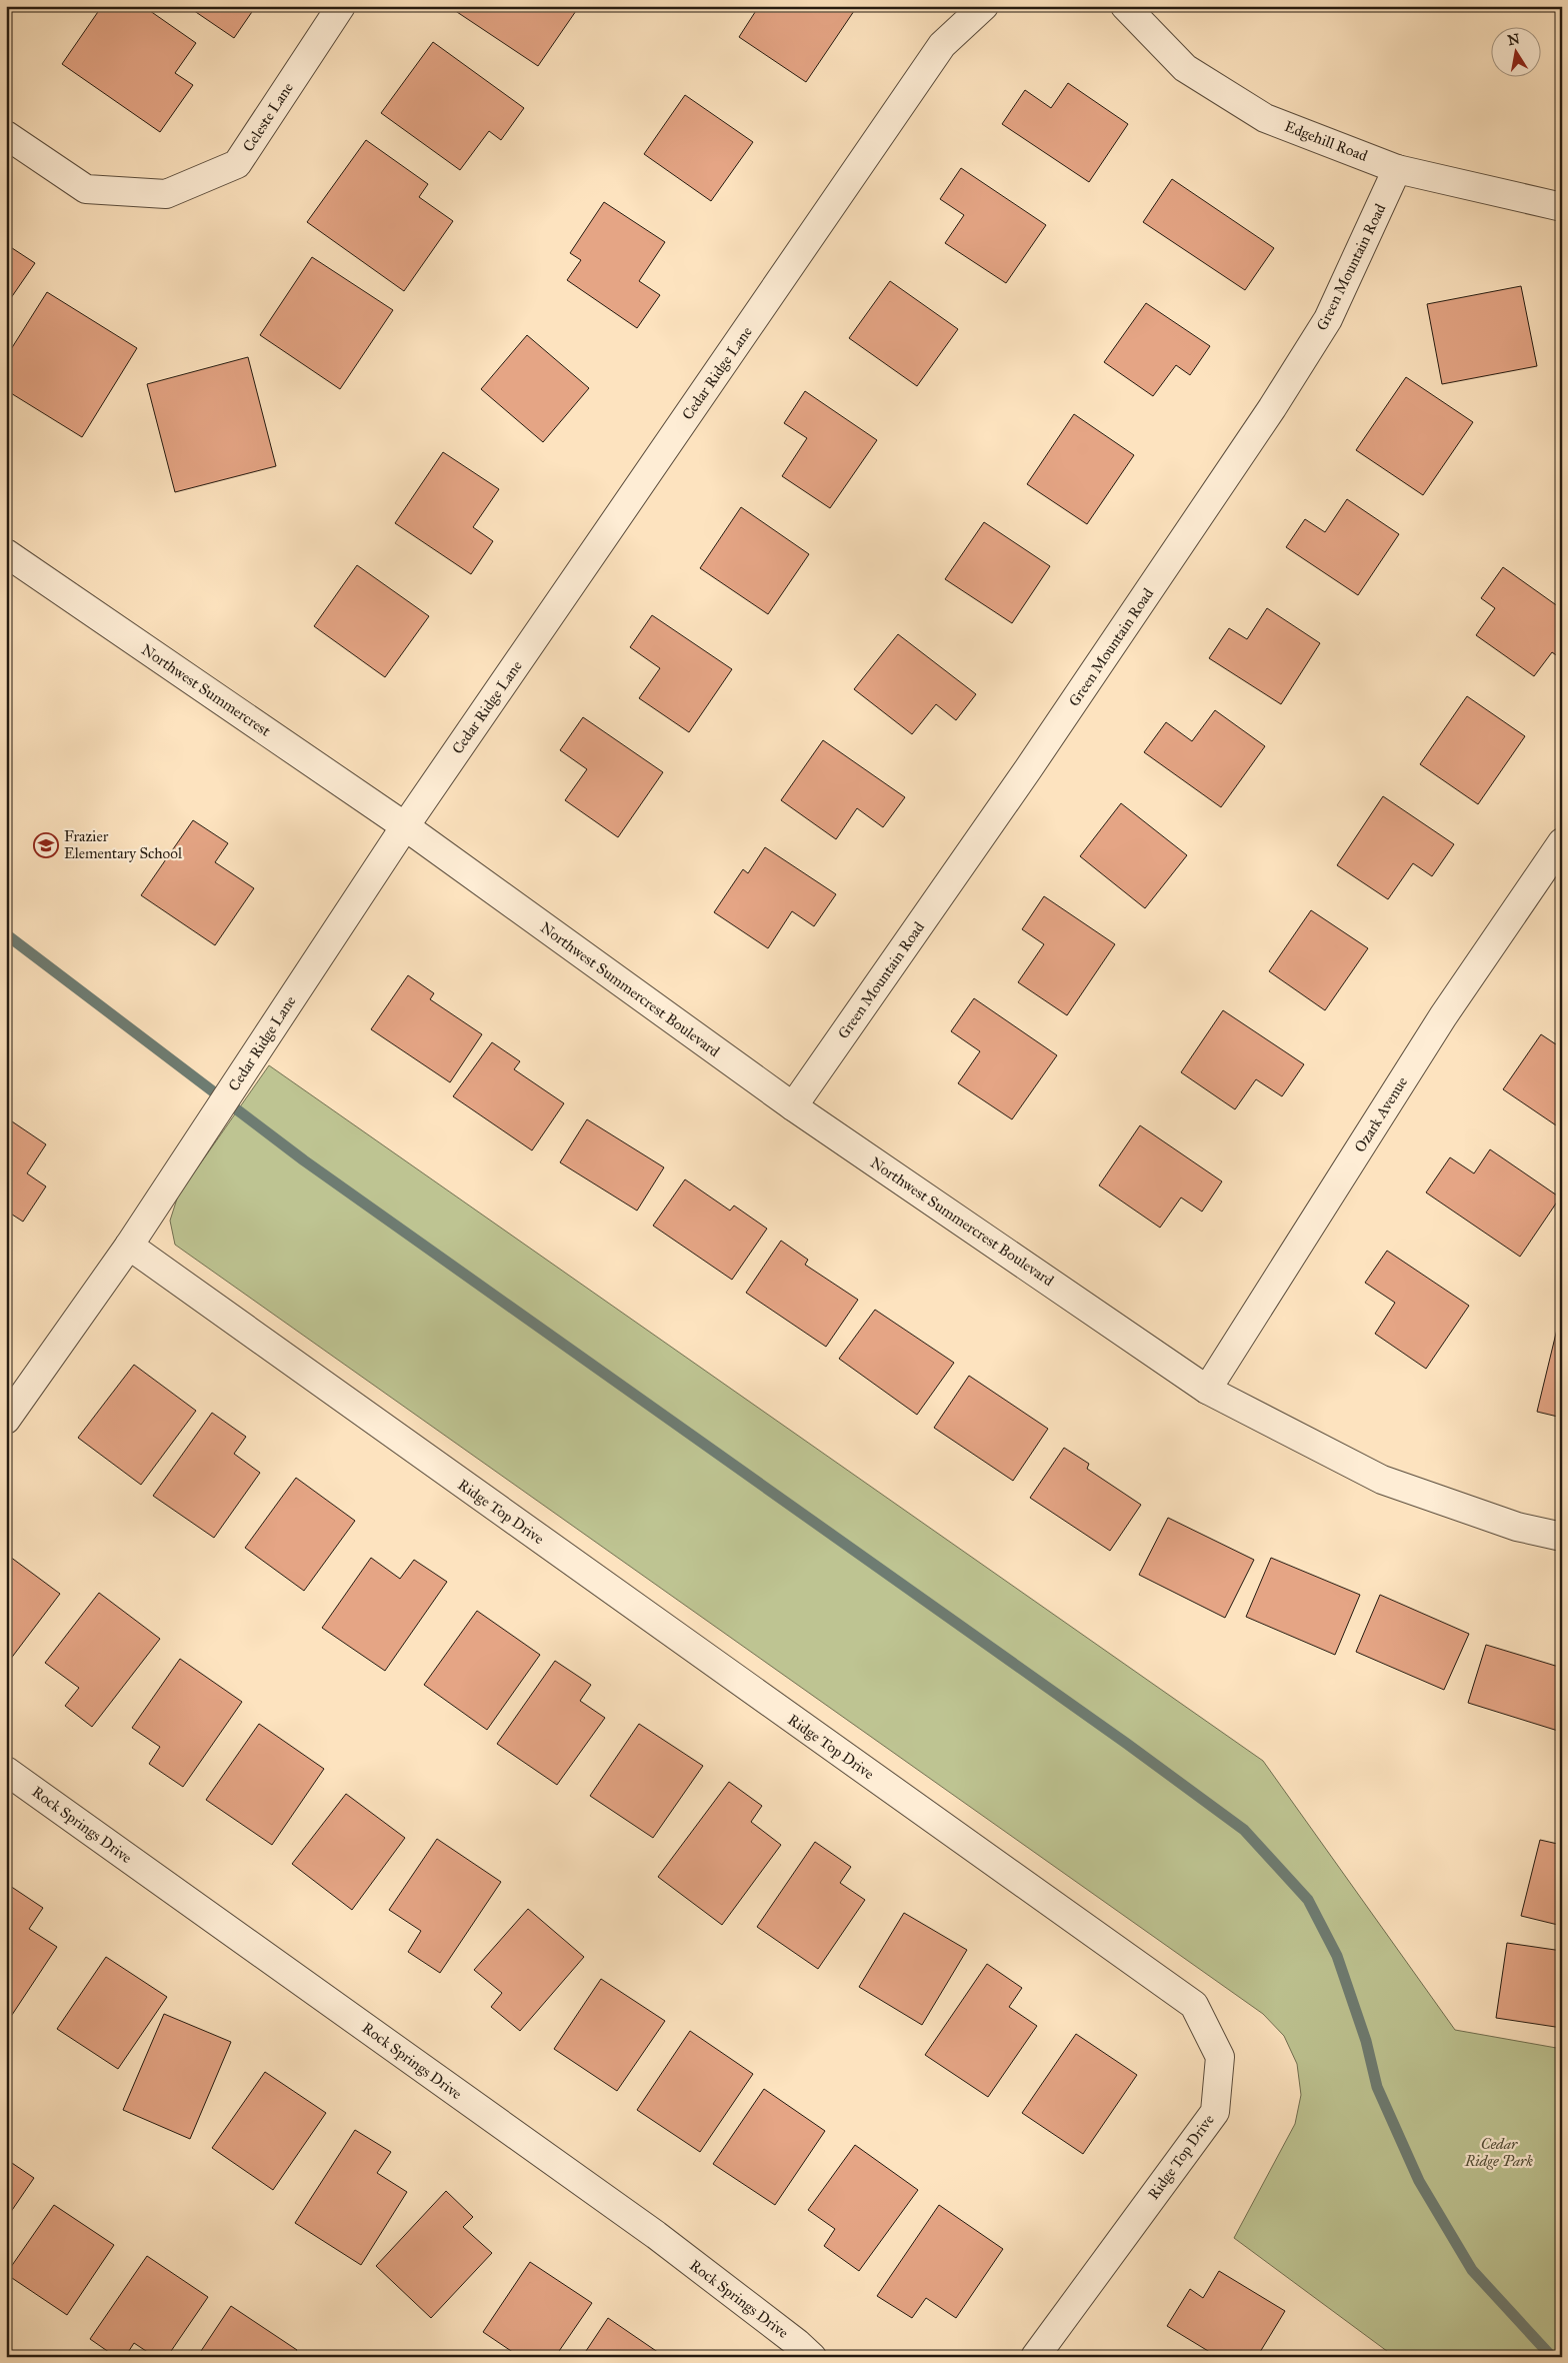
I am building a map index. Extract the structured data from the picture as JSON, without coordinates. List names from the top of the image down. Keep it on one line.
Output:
{"streets":{"street":["Celeste Lane","Edgehill Road","Green Mountain Road","Cedar Ridge Lane","Northwest Summercrest","Northwest Summercrest Boulevard","Ozark Avenue","Ridge Top Drive","Rock Springs Drive"]},"crossings":[["Edgehill Road","Green Mountain Road"],["Green Mountain Road","Northwest Summercrest Boulevard"],["Cedar Ridge Lane","Northwest Summercrest"],["Cedar Ridge Lane","Northwest Summercrest Boulevard"],["Cedar Ridge Lane","Ridge Top Drive"],["Northwest Summercrest","Northwest Summercrest Boulevard"],["Northwest Summercrest Boulevard","Ozark Avenue"]],"parks":["Cedar Ridge Park"],"places":{"school or university":["Frazier Elementary School"]},"north":"top"}
